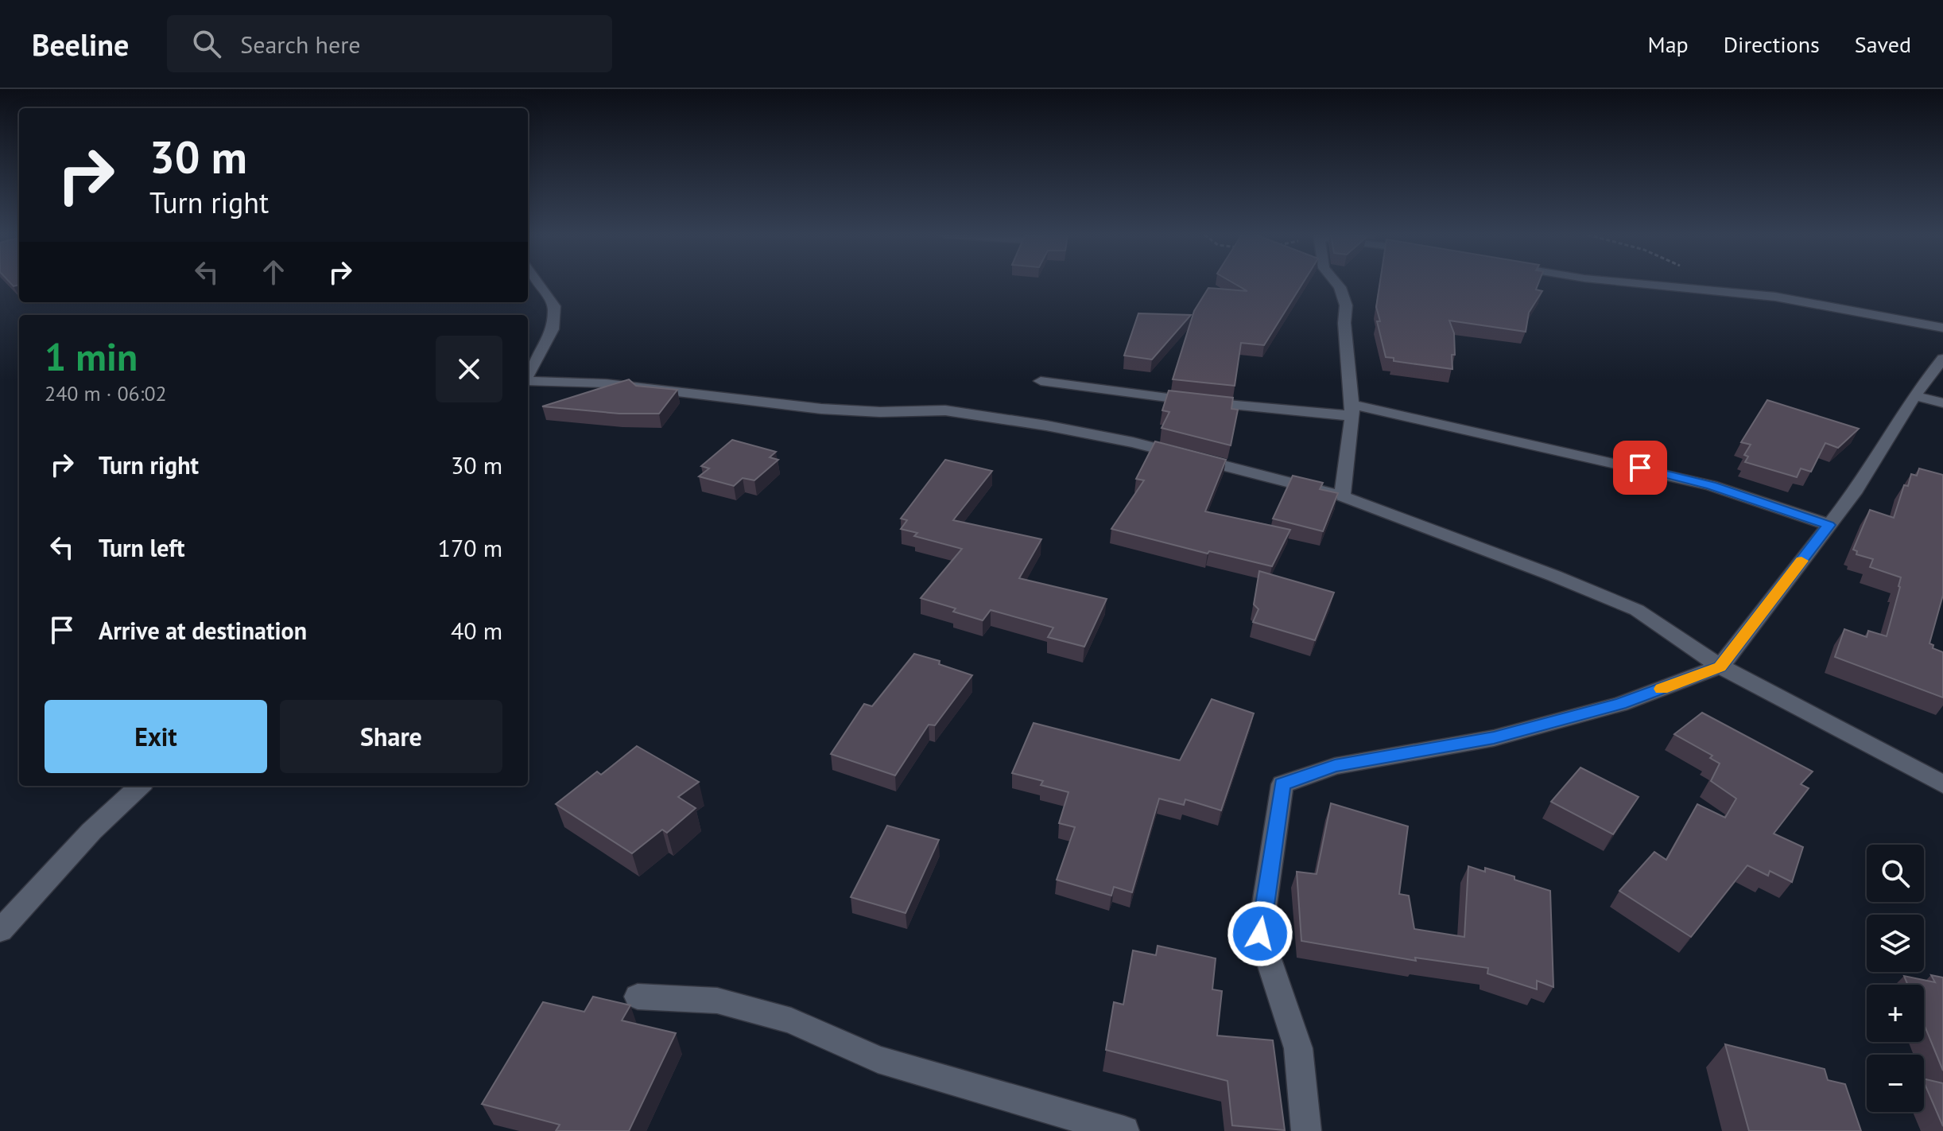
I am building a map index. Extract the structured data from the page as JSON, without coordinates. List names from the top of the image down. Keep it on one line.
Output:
{"page":{"header":"Beeline","search":"Search here","nav":["Map","Directions","Saved"],"turn":["30 m","Turn right"],"heading":["1 min","240 m · 06:02"],"list":[{"name":"Turn right","value":"30 m"},{"name":"Turn left","value":"170 m"},{"name":"Arrive at destination","value":"40 m"}],"buttons":["Exit","Share"],"map_buttons":["+","−"]}}
